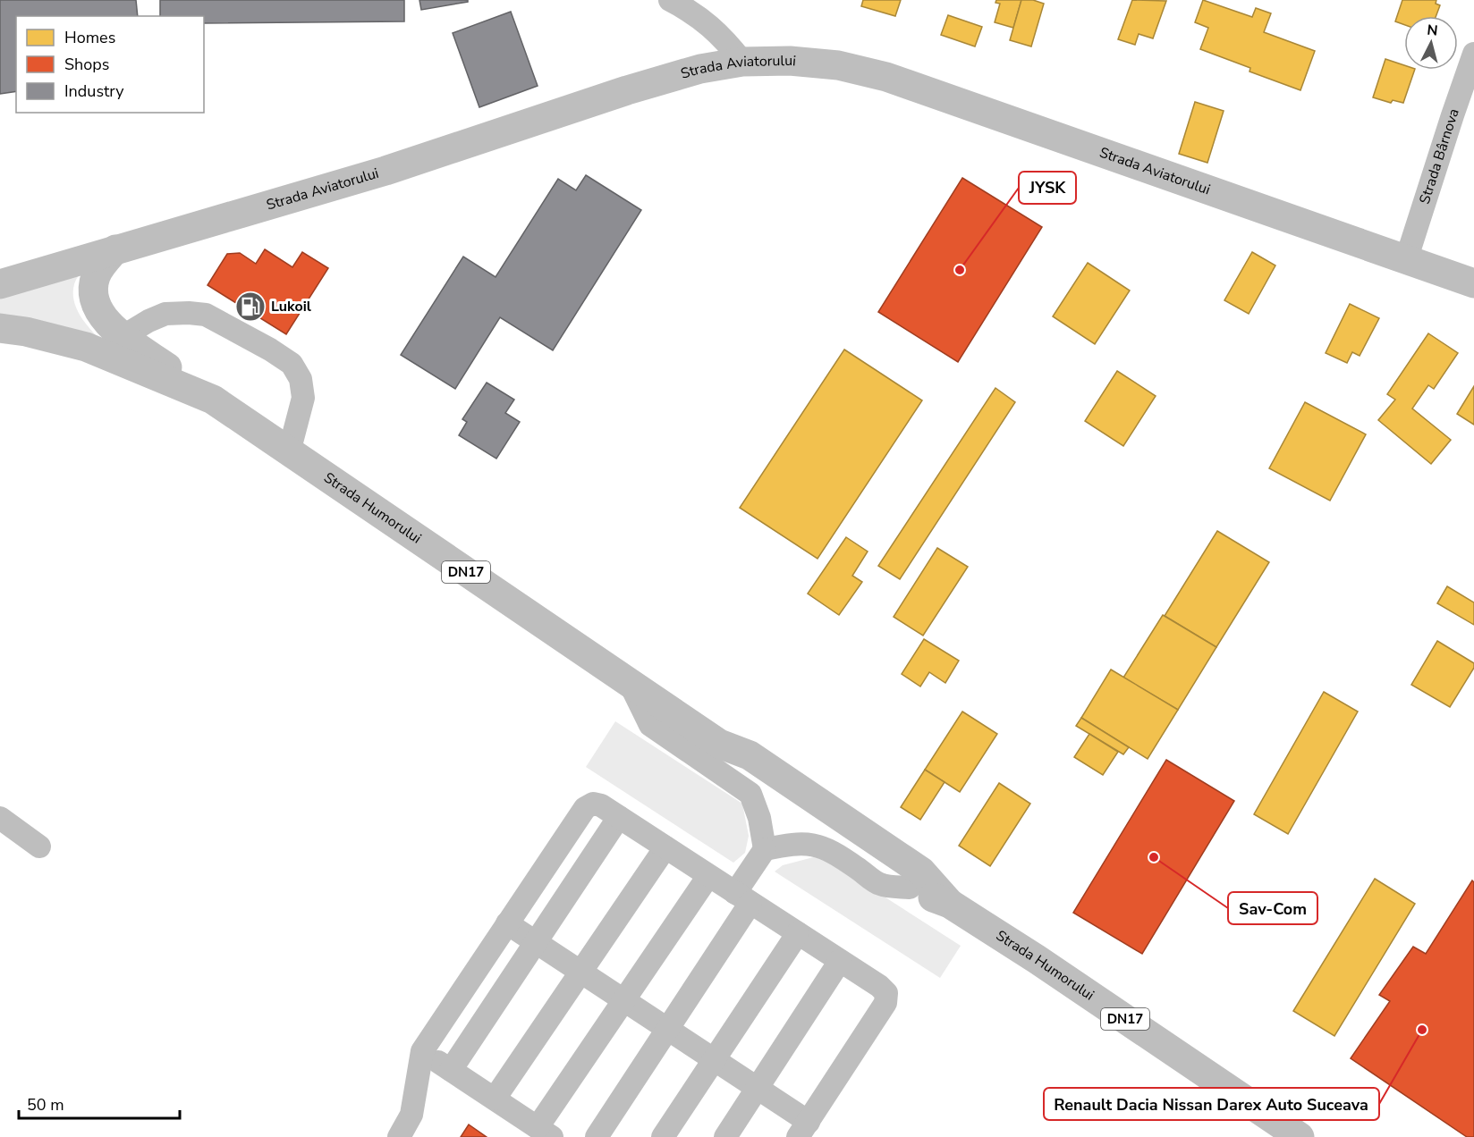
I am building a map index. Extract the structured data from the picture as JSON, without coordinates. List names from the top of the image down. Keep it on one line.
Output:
{"streets":{"main road":["Strada Aviatorului","Strada Humorului","DN17"],"street":["Strada Bârnova"]},"crossings":[["Strada Aviatorului","Strada Bârnova"]],"places":{"other":["JYSK","Sav-Com","Renault Dacia Nissan Darex Auto Suceava"],"fuel station":["Lukoil"]},"legend":["Homes","Shops","Industry"],"scale_bar":"50 m","north":"top"}
